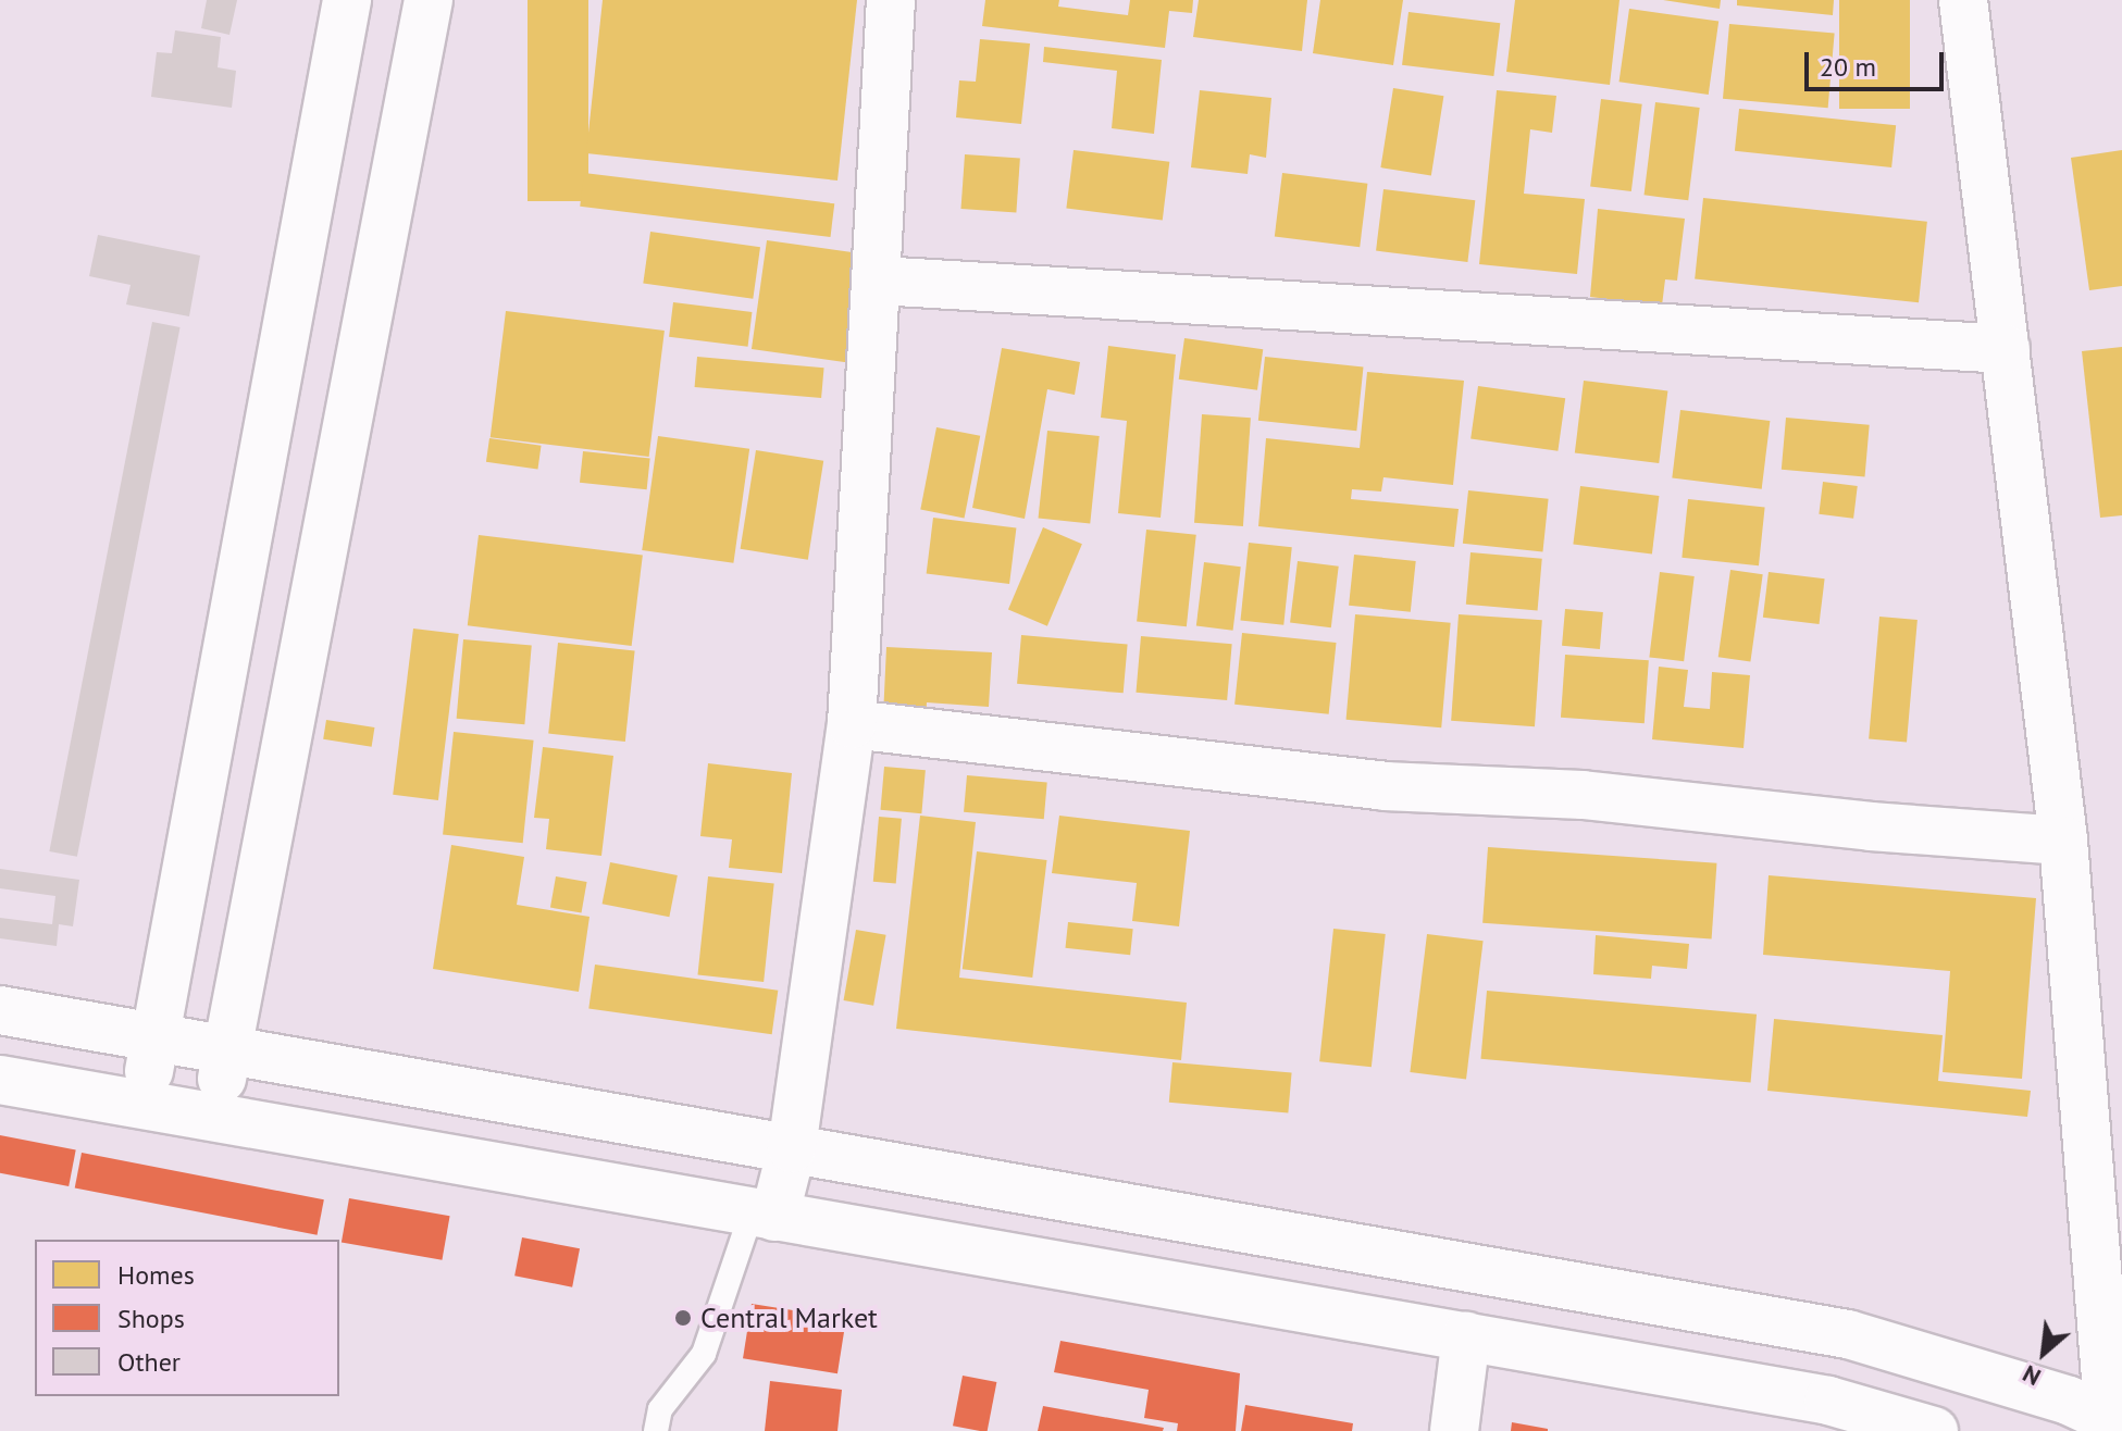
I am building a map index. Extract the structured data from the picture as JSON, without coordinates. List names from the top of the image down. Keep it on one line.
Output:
{"places":["Central Market"],"legend":["Homes","Shops","Other"],"scale_bar":"20 m","north":"bottom left"}
